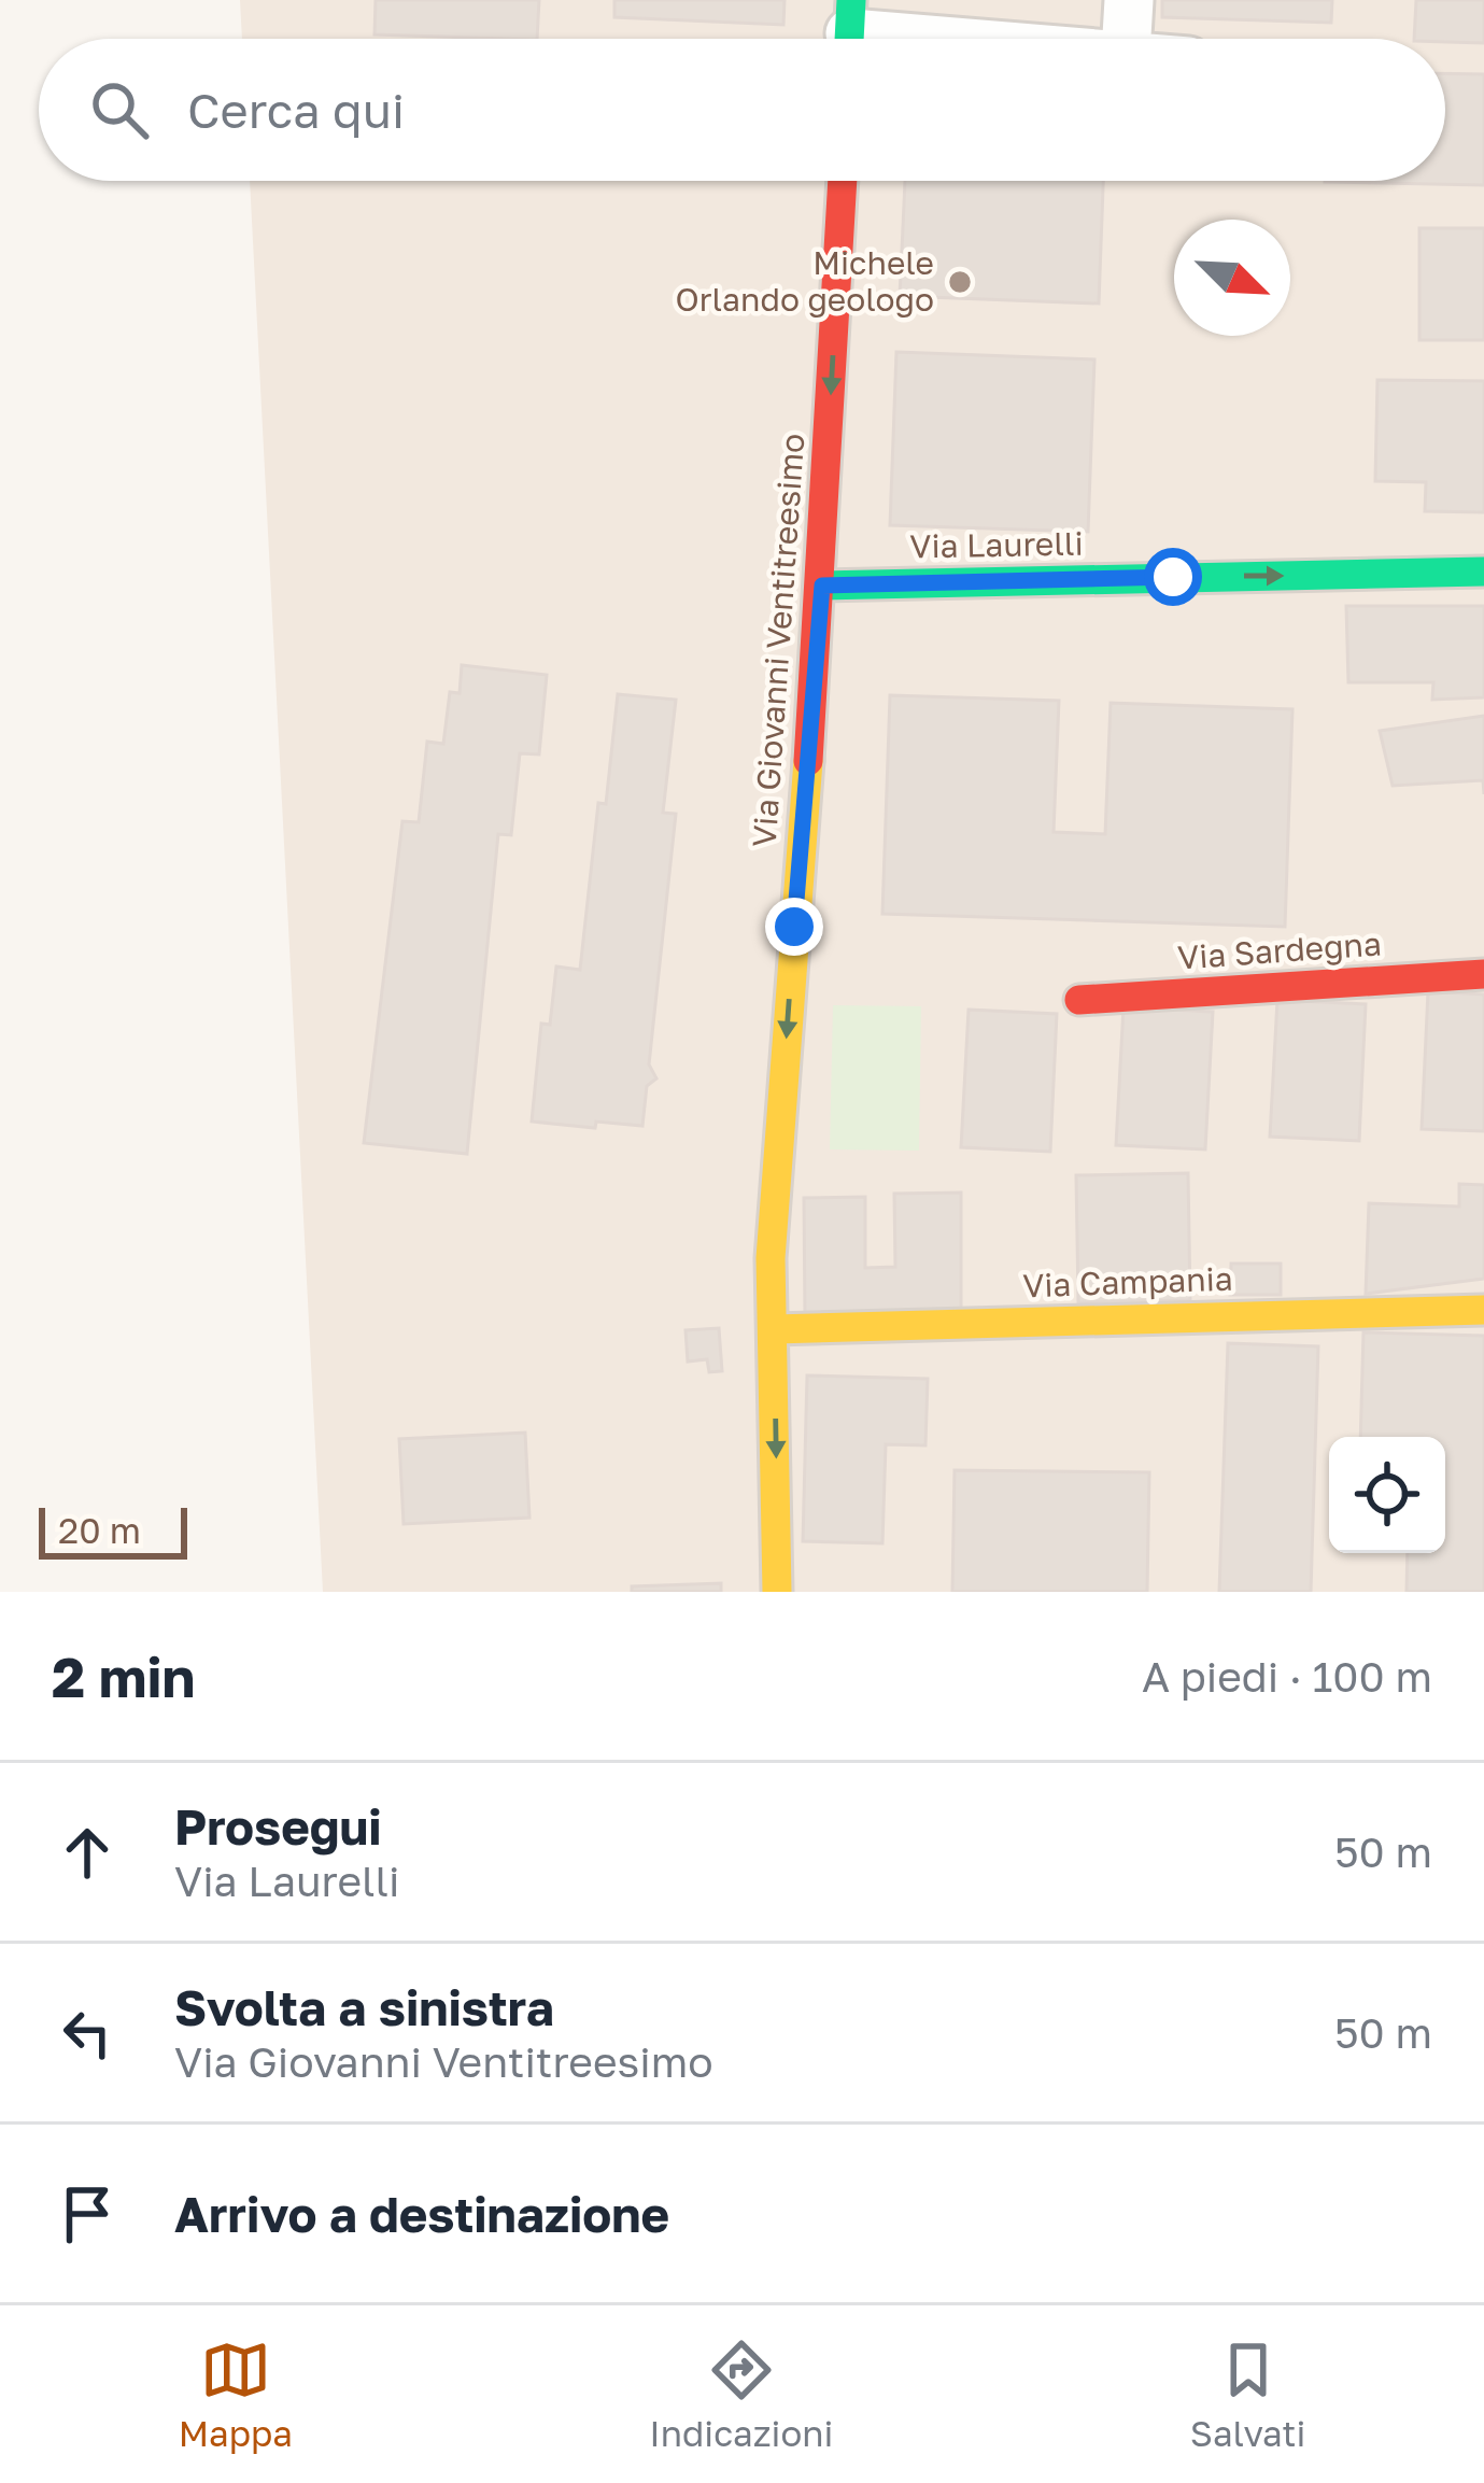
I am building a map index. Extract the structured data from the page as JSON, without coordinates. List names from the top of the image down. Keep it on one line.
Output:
{"streets":{"street":["Via Laurelli","Via Giovanni Ventitreesimo","Via Sardegna","Via Campania"]},"crossings":[["Via Laurelli","Via Giovanni Ventitreesimo"],["Via Giovanni Ventitreesimo","Via Campania"]],"one_way":["Via Laurelli","Via Giovanni Ventitreesimo"],"places":["Michele Orlando geologo"],"scale_bar":"20 m","north":"bottom right","page":{"search":"Cerca qui","scale":"20 m","heading":["2 min","A piedi · 100 m"],"list":[["Prosegui","Via Laurelli","50 m"],["Svolta a sinistra","Via Giovanni Ventitreesimo","50 m"],"Arrivo a destinazione"],"nav":["Mappa","Indicazioni","Salvati"]}}
